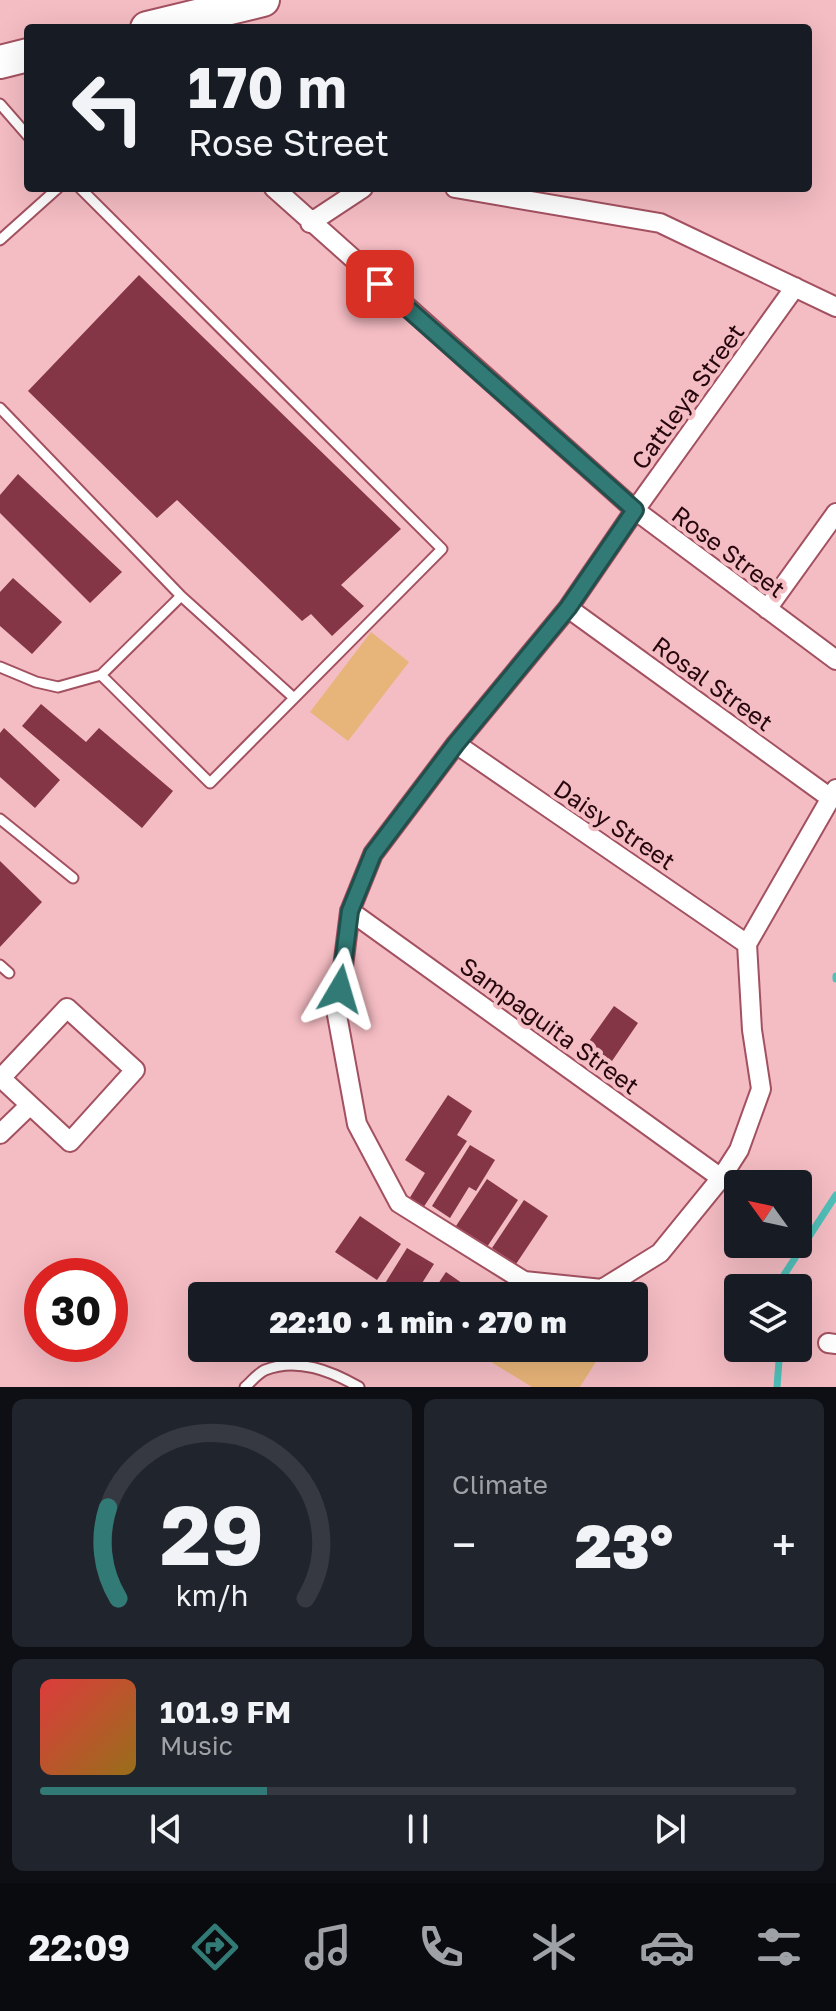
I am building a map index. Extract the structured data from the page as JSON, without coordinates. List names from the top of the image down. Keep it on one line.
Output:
{"streets":{"street":["Cattleya Street","Rose Street","Rosal Street","Daisy Street","Sampaguita Street"]},"crossings":[["Cattleya Street","Rose Street"],["Cattleya Street","Rosal Street"],["Cattleya Street","Daisy Street"],["Cattleya Street","Sampaguita Street"]],"north":"top left","page":{"turn":["170 m","Rose Street"],"limit":"30","trip":"22:10 · 1 min · 270 m","tile":"Climate","heat":["−","23°","+"],"song":["101.9 FM","Music"],"tabs":"22:09","gauge":["29","km/h"]}}
